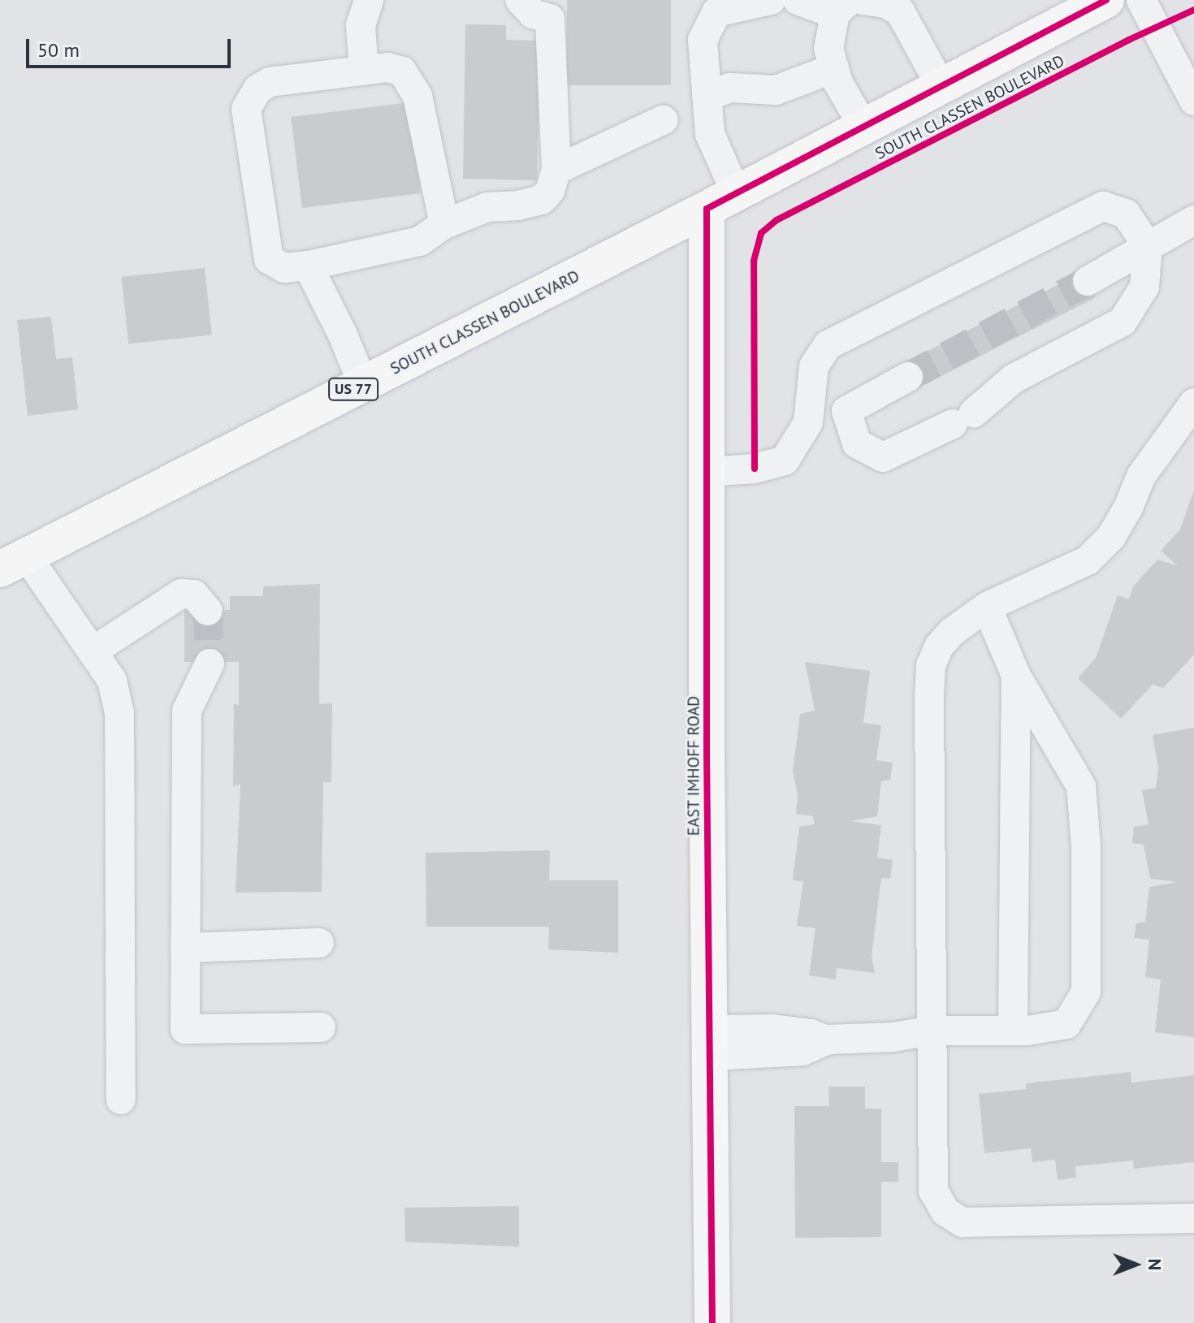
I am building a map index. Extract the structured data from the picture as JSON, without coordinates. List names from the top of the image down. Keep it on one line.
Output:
{"streets":{"main road":["SOUTH CLASSEN BOULEVARD","US 77","EAST IMHOFF ROAD"]},"crossings":[["SOUTH CLASSEN BOULEVARD","EAST IMHOFF ROAD"]],"scale_bar":"50 m","north":"right"}
